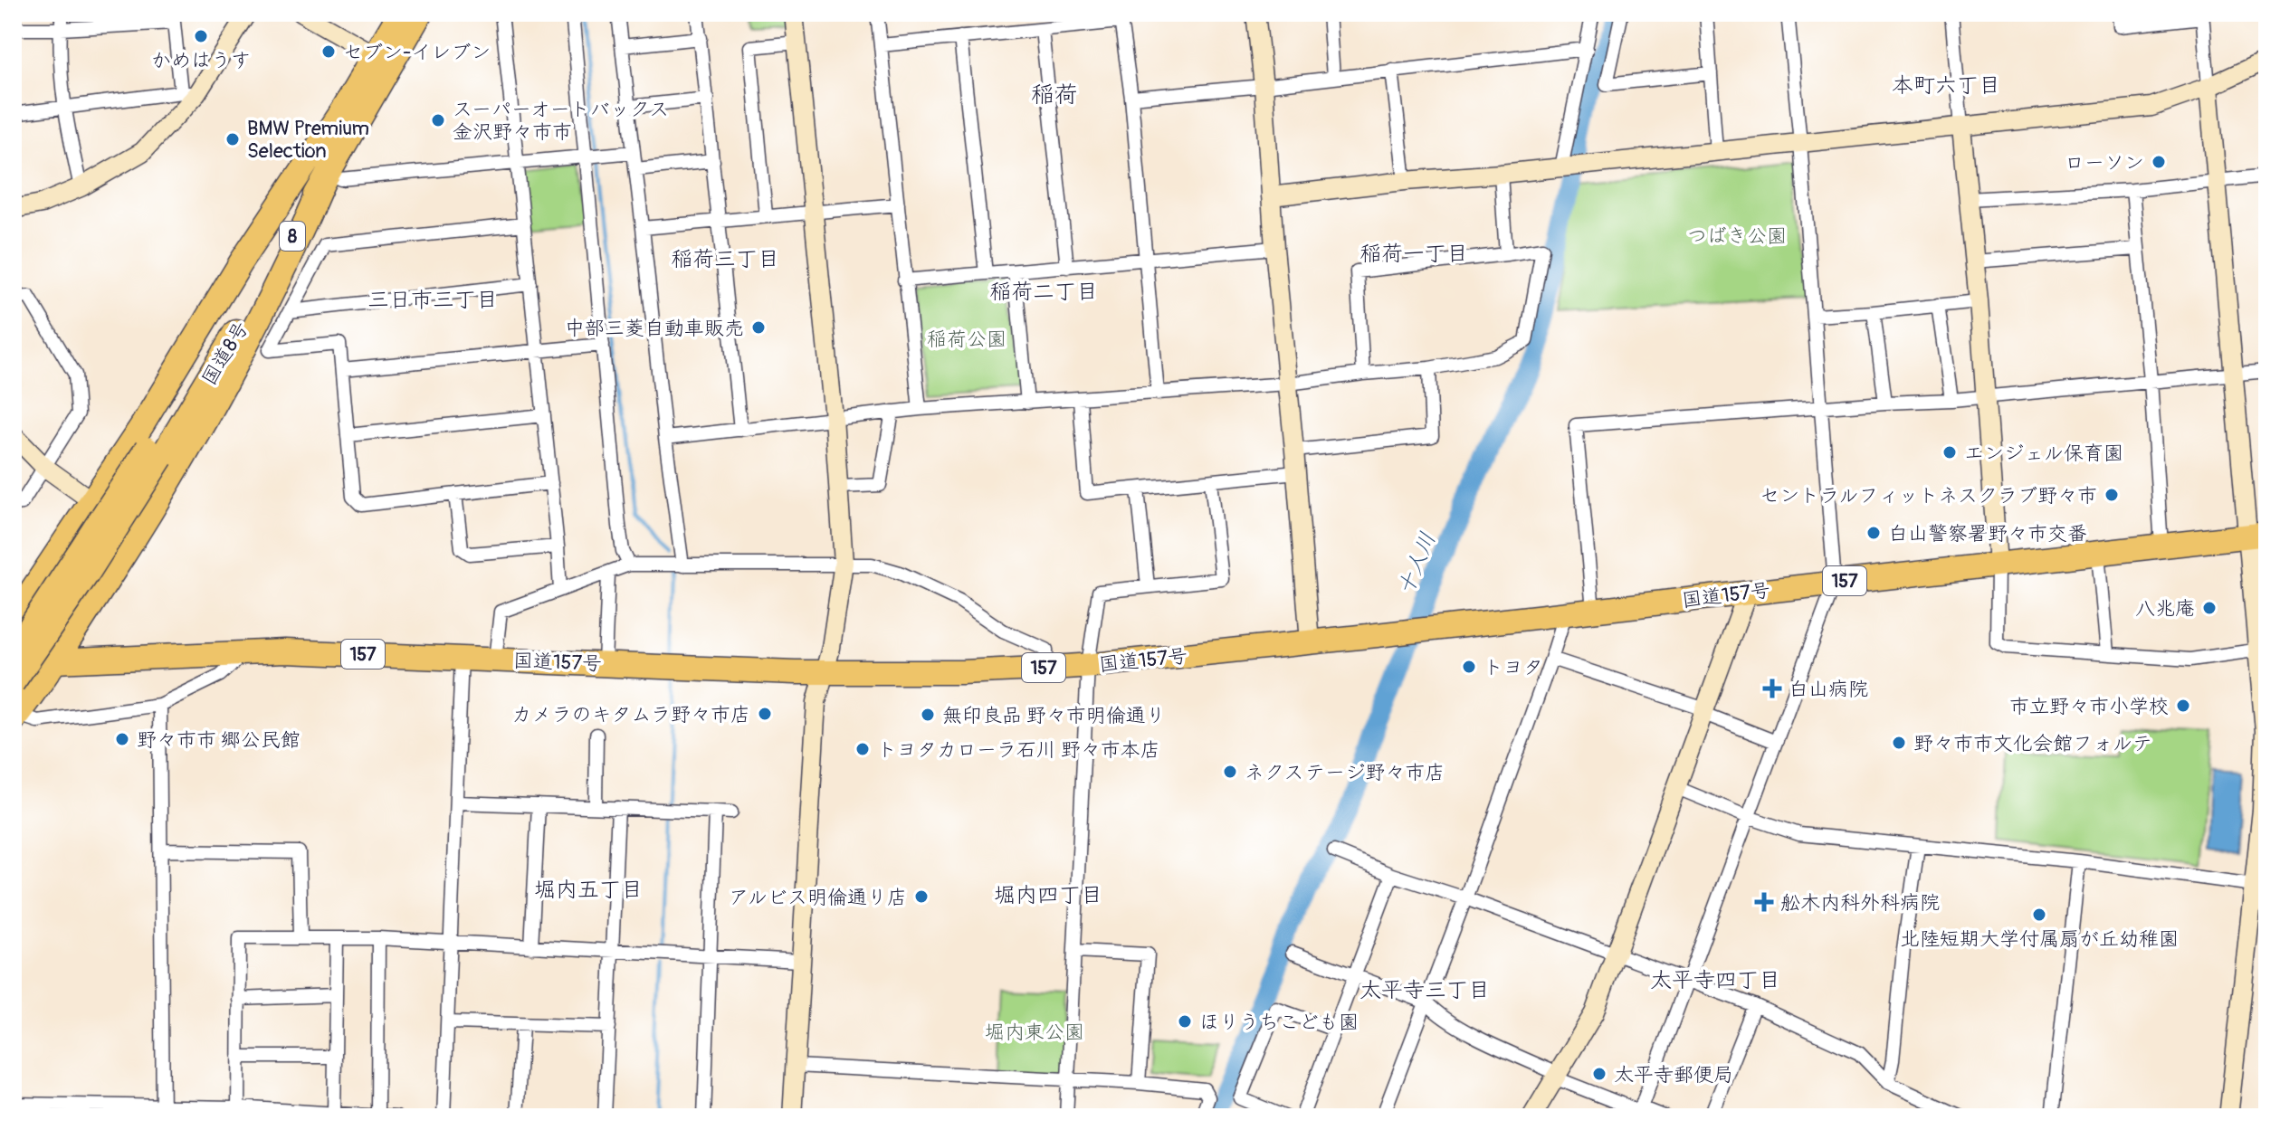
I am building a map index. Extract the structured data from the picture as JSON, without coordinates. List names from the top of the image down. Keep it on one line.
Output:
{"streets":{"highway":["8","国道8号","157","国道157号"]},"districts":["本町六丁目","稲荷","稲荷一丁目","稲荷三丁目","稲荷二丁目","三日市三丁目","堀内五丁目","堀内四丁目","太平寺四丁目","太平寺三丁目"],"water":["十人川"],"parks":["つばき公園","稲荷公園","堀内東公園"],"places":{"other":["かめはうす","セブン-イレブン","スーパーオートバックス 金沢野々市市","BMW Premium Selection","ローソン","中部三菱自動車販売","エンジェル保育園","セントラルフィットネスクラブ野々市","白山警察署野々市交番","八兆庵","トヨタ","市立野々市小学校","カメラのキタムラ野々市店","無印良品 野々市明倫通り","野々市市 郷公民館","野々市市文化会館フォルテ","トヨタカローラ石川 野々市本店","ネクステージ野々市店","アルビス明倫通り店","北陸短期大学付属扇が丘幼稚園","ほりうちこども園","太平寺郵便局"],"health":["白山病院","舩木内科外科病院"]}}
